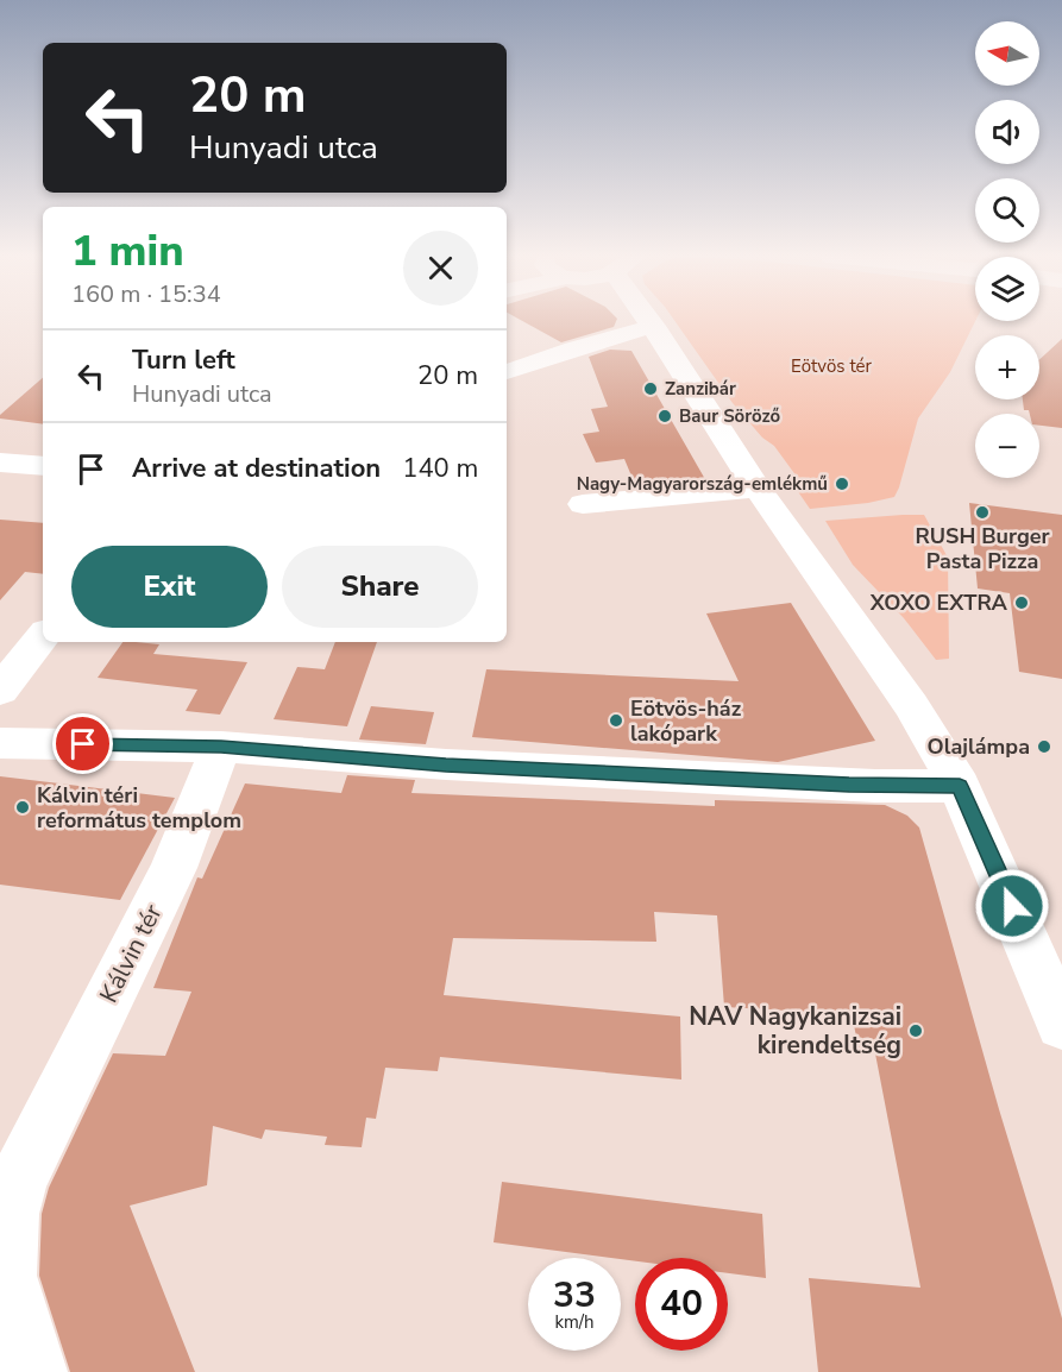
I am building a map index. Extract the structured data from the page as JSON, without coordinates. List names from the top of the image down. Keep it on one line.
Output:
{"streets":{"street":["Kálvin tér"]},"parks":["Eötvös tér"],"places":["Zanzibár","Baur Söröző","Nagy-Magyarország-emlékmű","RUSH Burger Pasta Pizza","XOXO EXTRA","Eötvös-ház lakópark","Olajlámpa","Kálvin téri református templom","NAV Nagykanizsai kirendeltség"],"north":"left","page":{"map_buttons":["+","−"],"turn":["20 m","Hunyadi utca"],"heading":["1 min","160 m · 15:34"],"list":[{"name":"Turn left","note":"Hunyadi utca","value":"20 m"},{"name":"Arrive at destination","value":"140 m"}],"buttons":["Exit","Share"],"speed":"33 km/h","limit":"40"}}
